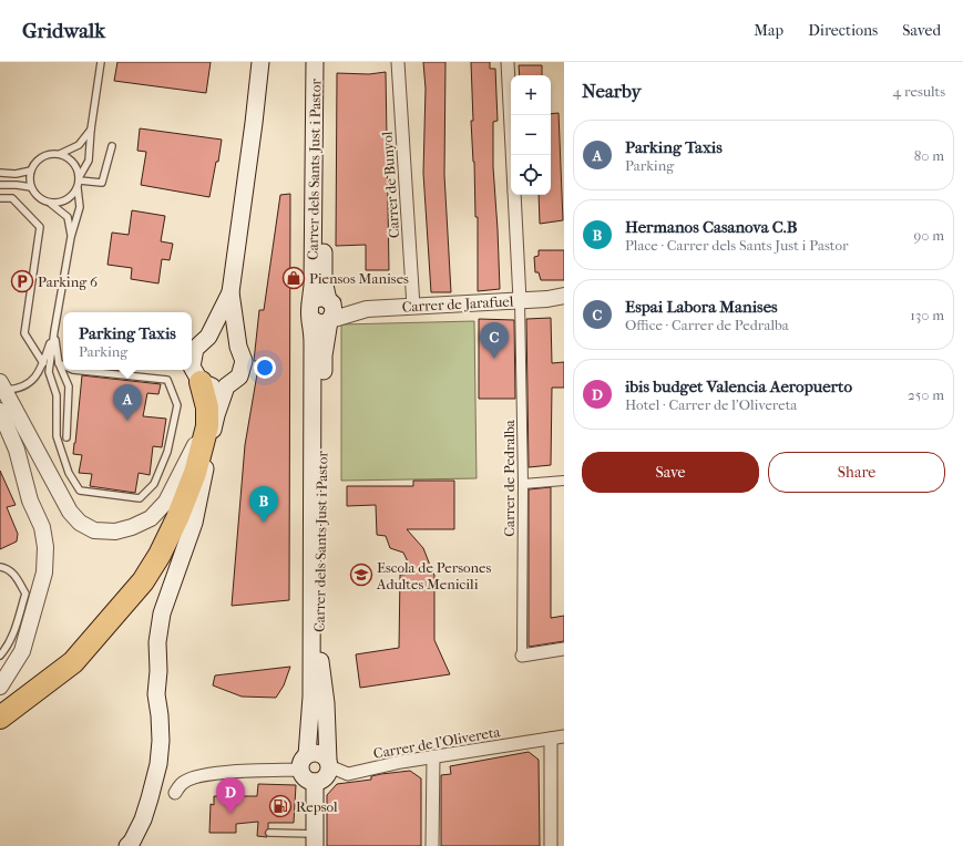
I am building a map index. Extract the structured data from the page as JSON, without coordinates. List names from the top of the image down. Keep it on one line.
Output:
{"streets":{"main road":["Carrer dels Sants Just i Pastor"],"street":["Carrer de Bunyol","Carrer de Jarafuel","Carrer de Pedralba","Carrer de l'Olivereta"]},"crossings":[["Carrer dels Sants Just i Pastor","Carrer de Jarafuel"],["Carrer dels Sants Just i Pastor","Carrer de l'Olivereta"],["Carrer de Bunyol","Carrer de Jarafuel"],["Carrer de Jarafuel","Carrer de Pedralba"]],"places":{"shop":["Piensos Manises"],"parking":["Parking 6"],"school or university":["Escola de Persones Adultes Menicili"],"fuel station":["Repsol"]},"page":{"header":"Gridwalk","nav":["Map","Directions","Saved"],"heading":["Nearby","4 results"],"map_buttons":["+","−"],"list":[{"mark":"A","name":"Parking Taxis","note":"Parking","value":"80 m"},{"mark":"B","name":"Hermanos Casanova C.B","note":"Place · Carrer dels Sants Just i Pastor","value":"90 m"},{"mark":"C","name":"Espai Labora Manises","note":"Office · Carrer de Pedralba","value":"130 m"},{"mark":"D","name":"ibis budget Valencia Aeropuerto","note":"Hotel · Carrer de l'Olivereta","value":"250 m"}],"popup":["Parking Taxis","Parking"],"pins":["C","A","B","D"],"buttons":["Save","Share"]}}
